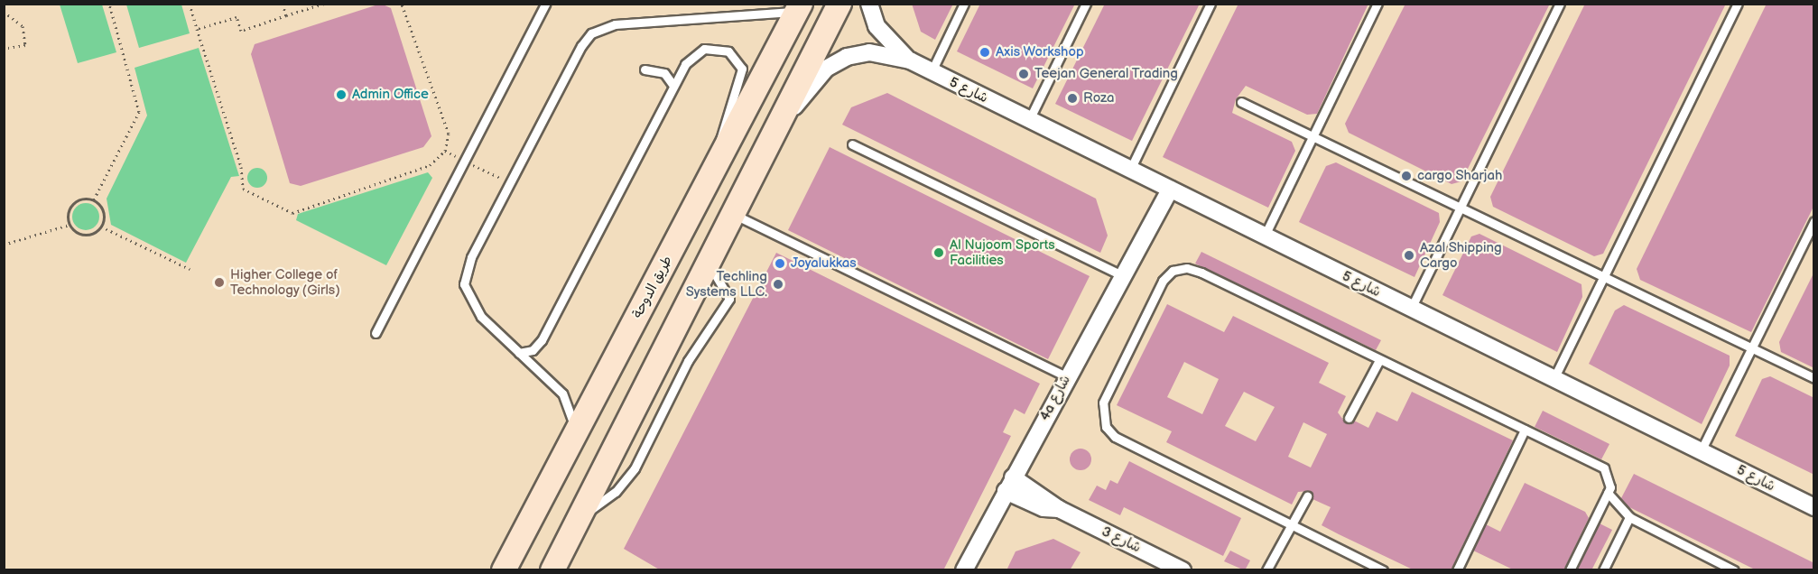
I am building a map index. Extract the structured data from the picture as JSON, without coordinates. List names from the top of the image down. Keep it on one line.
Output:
{"streets":{"main road":["طريق الدوحة"],"street":["شارع 5","4a شارع","شارع 3"]},"crossings":[["شارع 5","4a شارع"],["4a شارع","شارع 3"]],"places":["Axis Workshop","Teejan General Trading","Admin Office","Roza","cargo Sharjah","Al Nujoom Sports Facilities","Azal Shipping Cargo","Joyalukkas","Higher College of Technology (Girls)","Techling Systems LLC."]}
